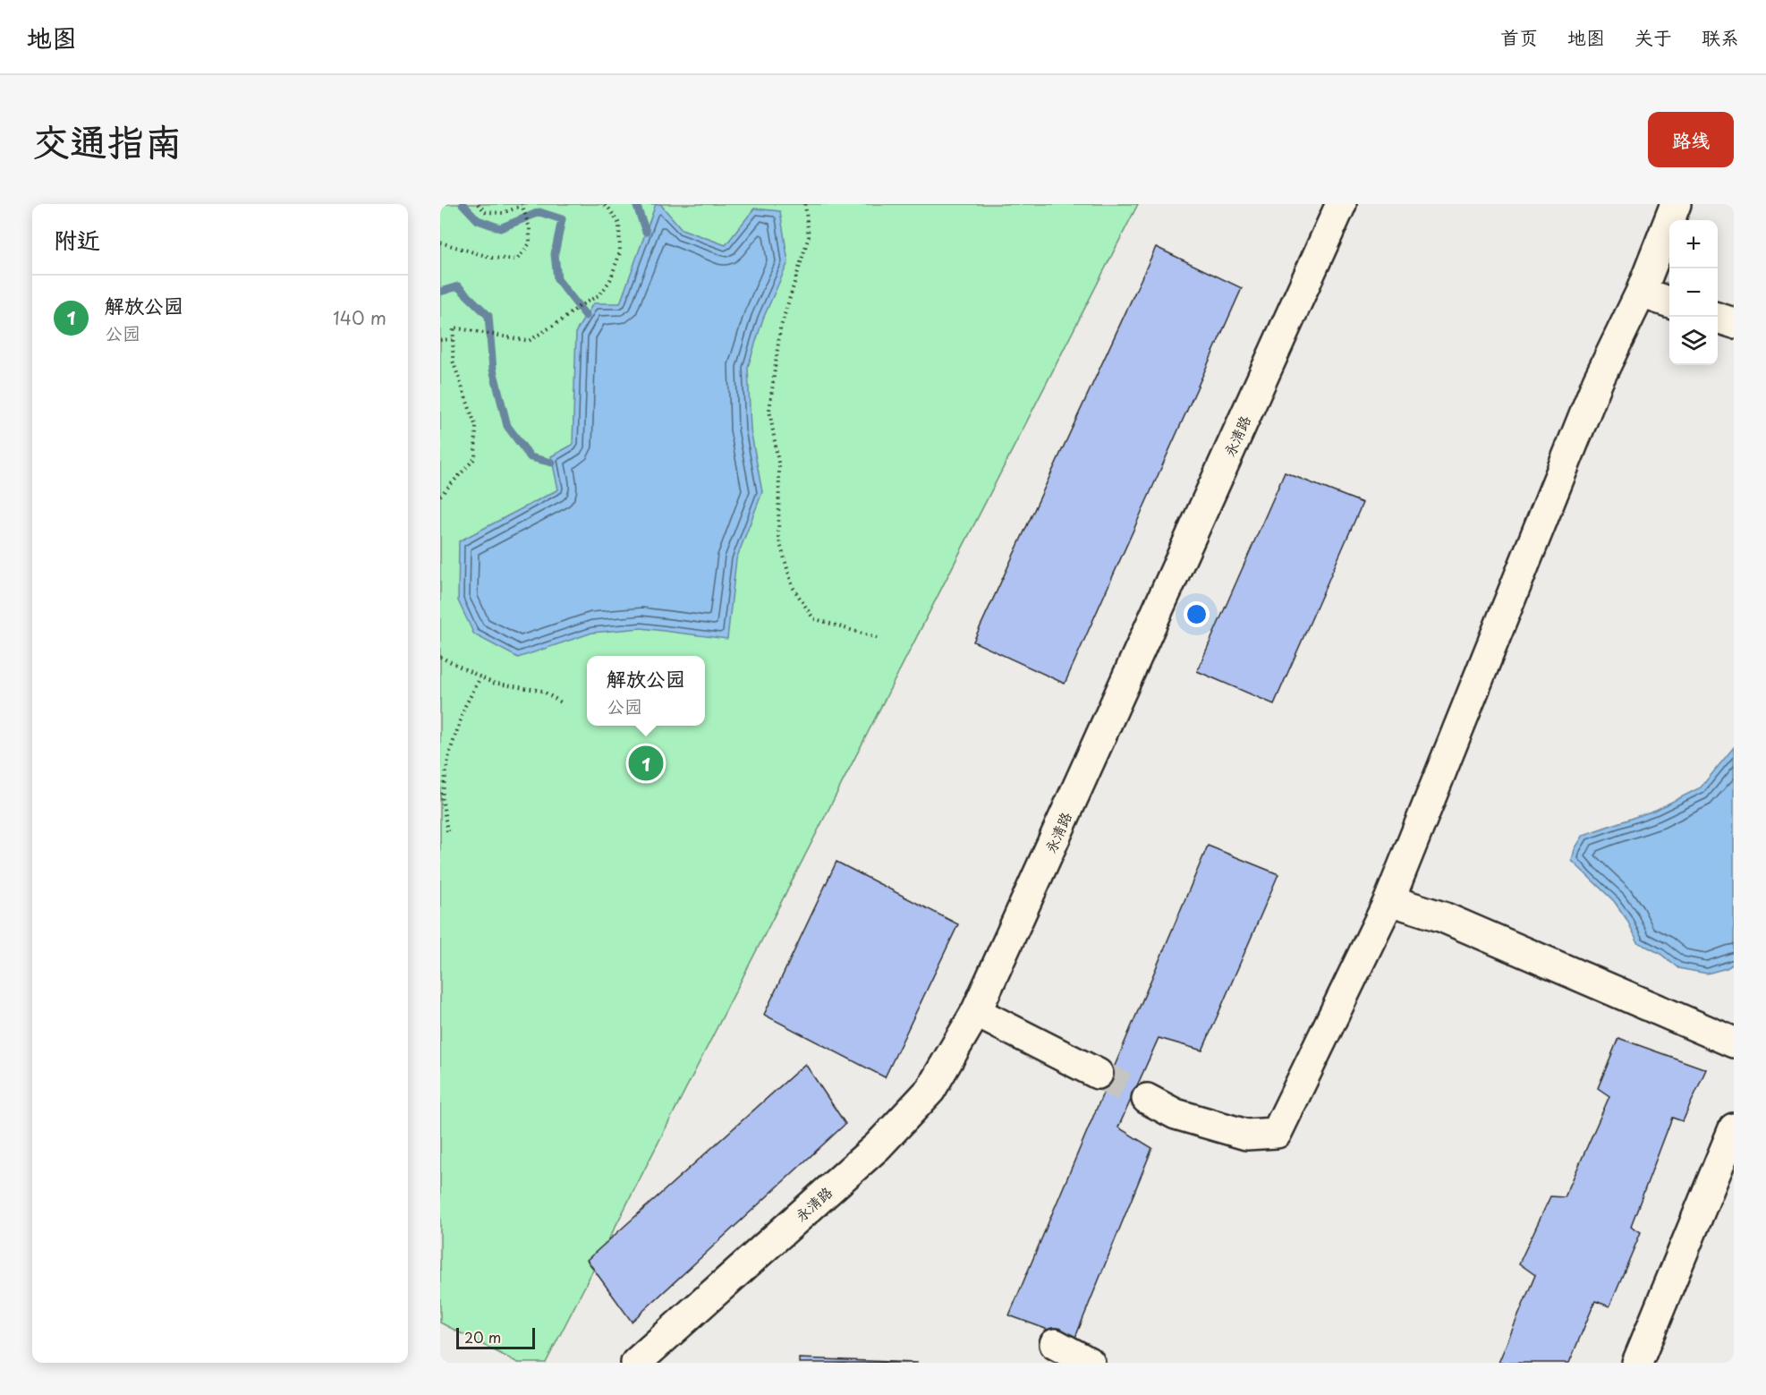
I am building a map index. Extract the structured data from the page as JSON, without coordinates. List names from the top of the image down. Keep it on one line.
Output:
{"streets":{"street":["永清路"]},"scale_bar":"20 m","page":{"header":"地图","nav":["首页","地图","关于","联系"],"title":"交通指南","buttons":"路线","heading":"附近","map_buttons":["+","−"],"list":[{"mark":"1","name":"解放公园","note":"公园","value":"140 m"}],"popup":["解放公园","公园"],"pins":"1","scale":"20 m"}}
